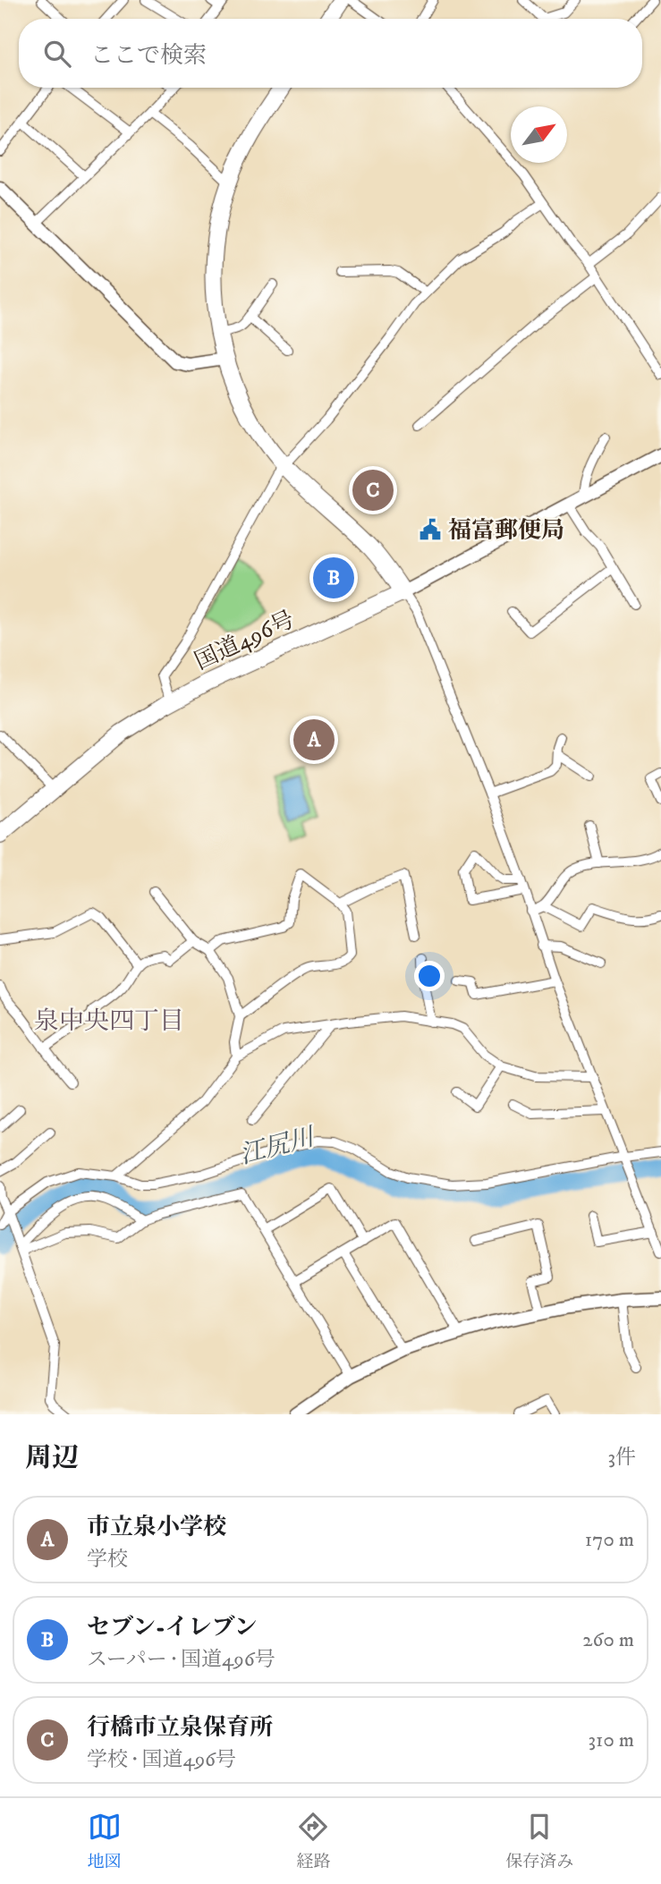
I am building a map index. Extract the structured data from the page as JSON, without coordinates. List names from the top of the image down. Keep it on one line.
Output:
{"streets":{"highway":["国道496号"]},"districts":["泉中央四丁目"],"water":["江尻川"],"places":{"public building":["福富郵便局"]},"north":"top right","page":{"search":"ここで検索","pins":["C","B","A"],"heading":["周辺","3件"],"list":[{"mark":"A","name":"市立泉小学校","note":"学校","value":"170 m"},{"mark":"B","name":"セブン-イレブン","note":"スーパー · 国道496号","value":"260 m"},{"mark":"C","name":"行橋市立泉保育所","note":"学校 · 国道496号","value":"310 m"}],"nav":["地図","経路","保存済み"]}}
